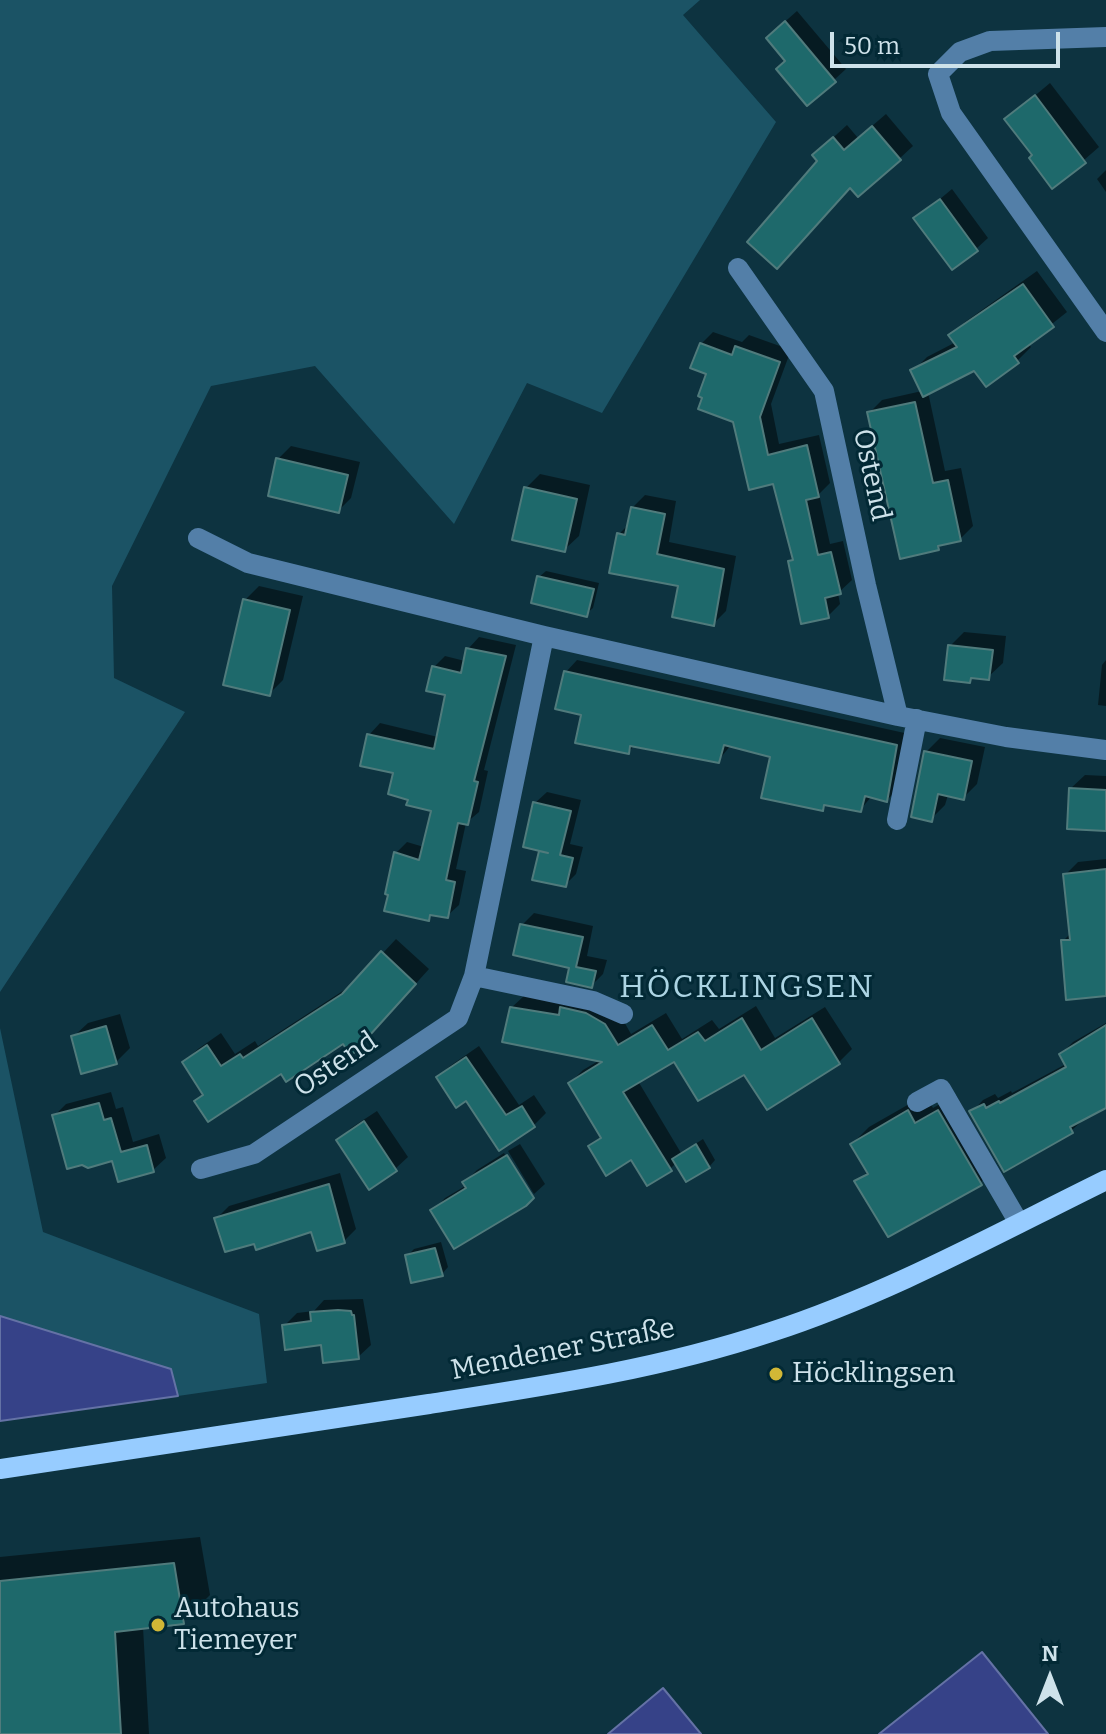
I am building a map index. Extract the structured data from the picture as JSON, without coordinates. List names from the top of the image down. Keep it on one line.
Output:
{"streets":{"main road":["Mendener Straße"],"street":["Ostend"]},"districts":["HÖCKLINGSEN"],"places":["Höcklingsen","Autohaus Tiemeyer"],"scale_bar":"50 m","north":"top"}
